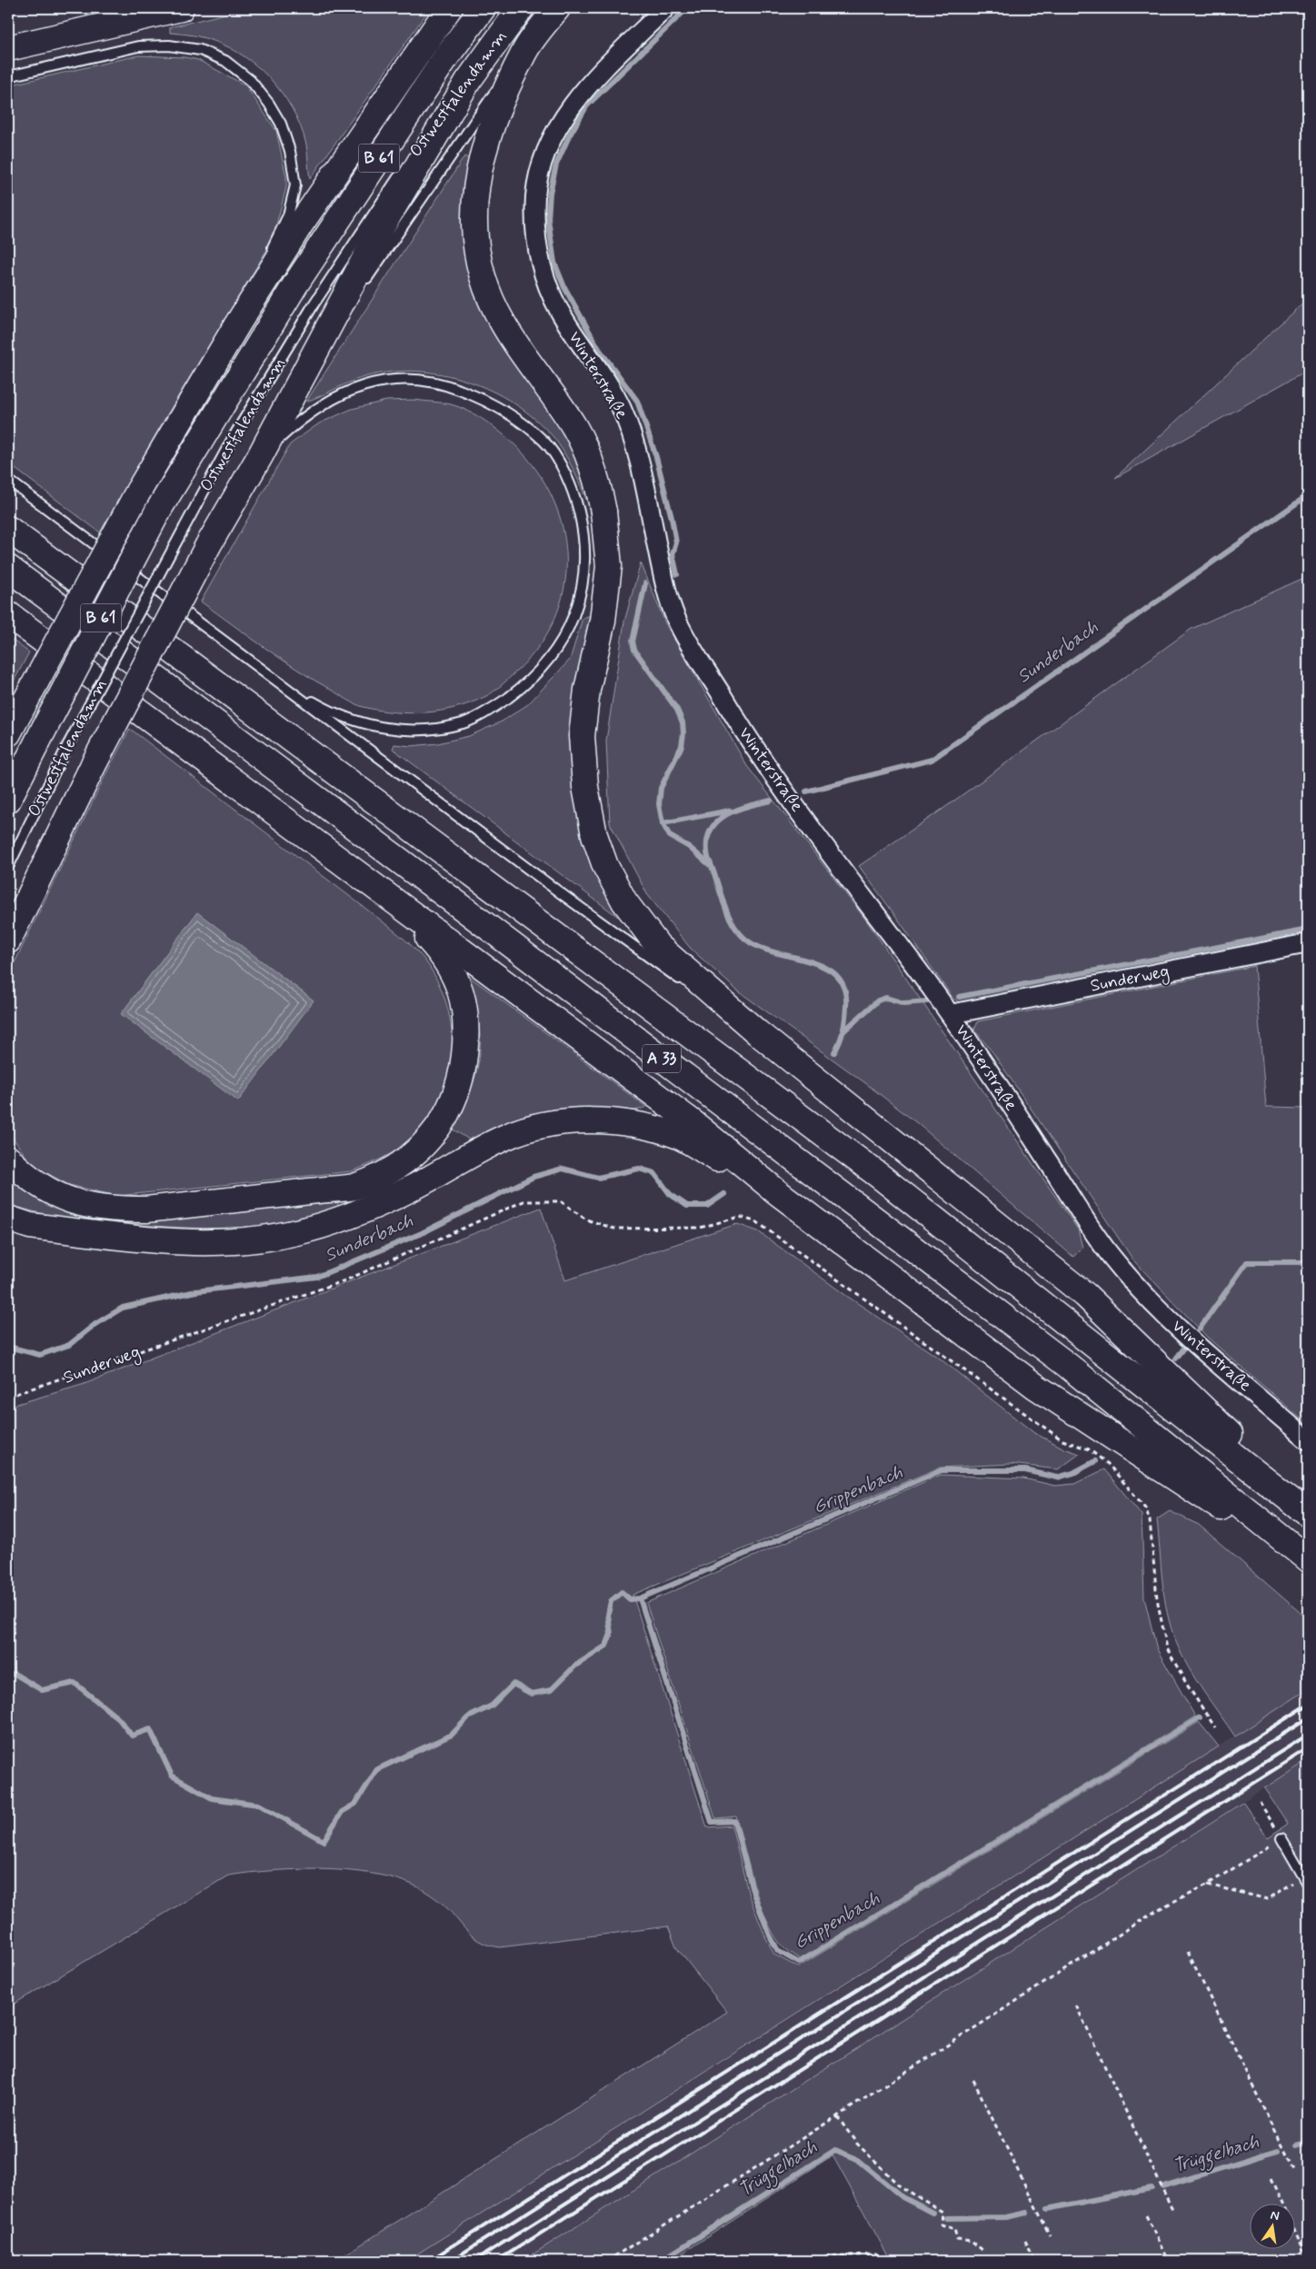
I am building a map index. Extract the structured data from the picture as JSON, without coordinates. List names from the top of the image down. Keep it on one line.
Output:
{"streets":{"highway":["Ostwestfalendamm","B 61","A 33"],"street":["Winterstraße","Sunderweg"]},"crossings":[["Winterstraße","Sunderweg"]],"water":["Sunderbach","Grippenbach","Trüggelbach"],"north":"top"}
